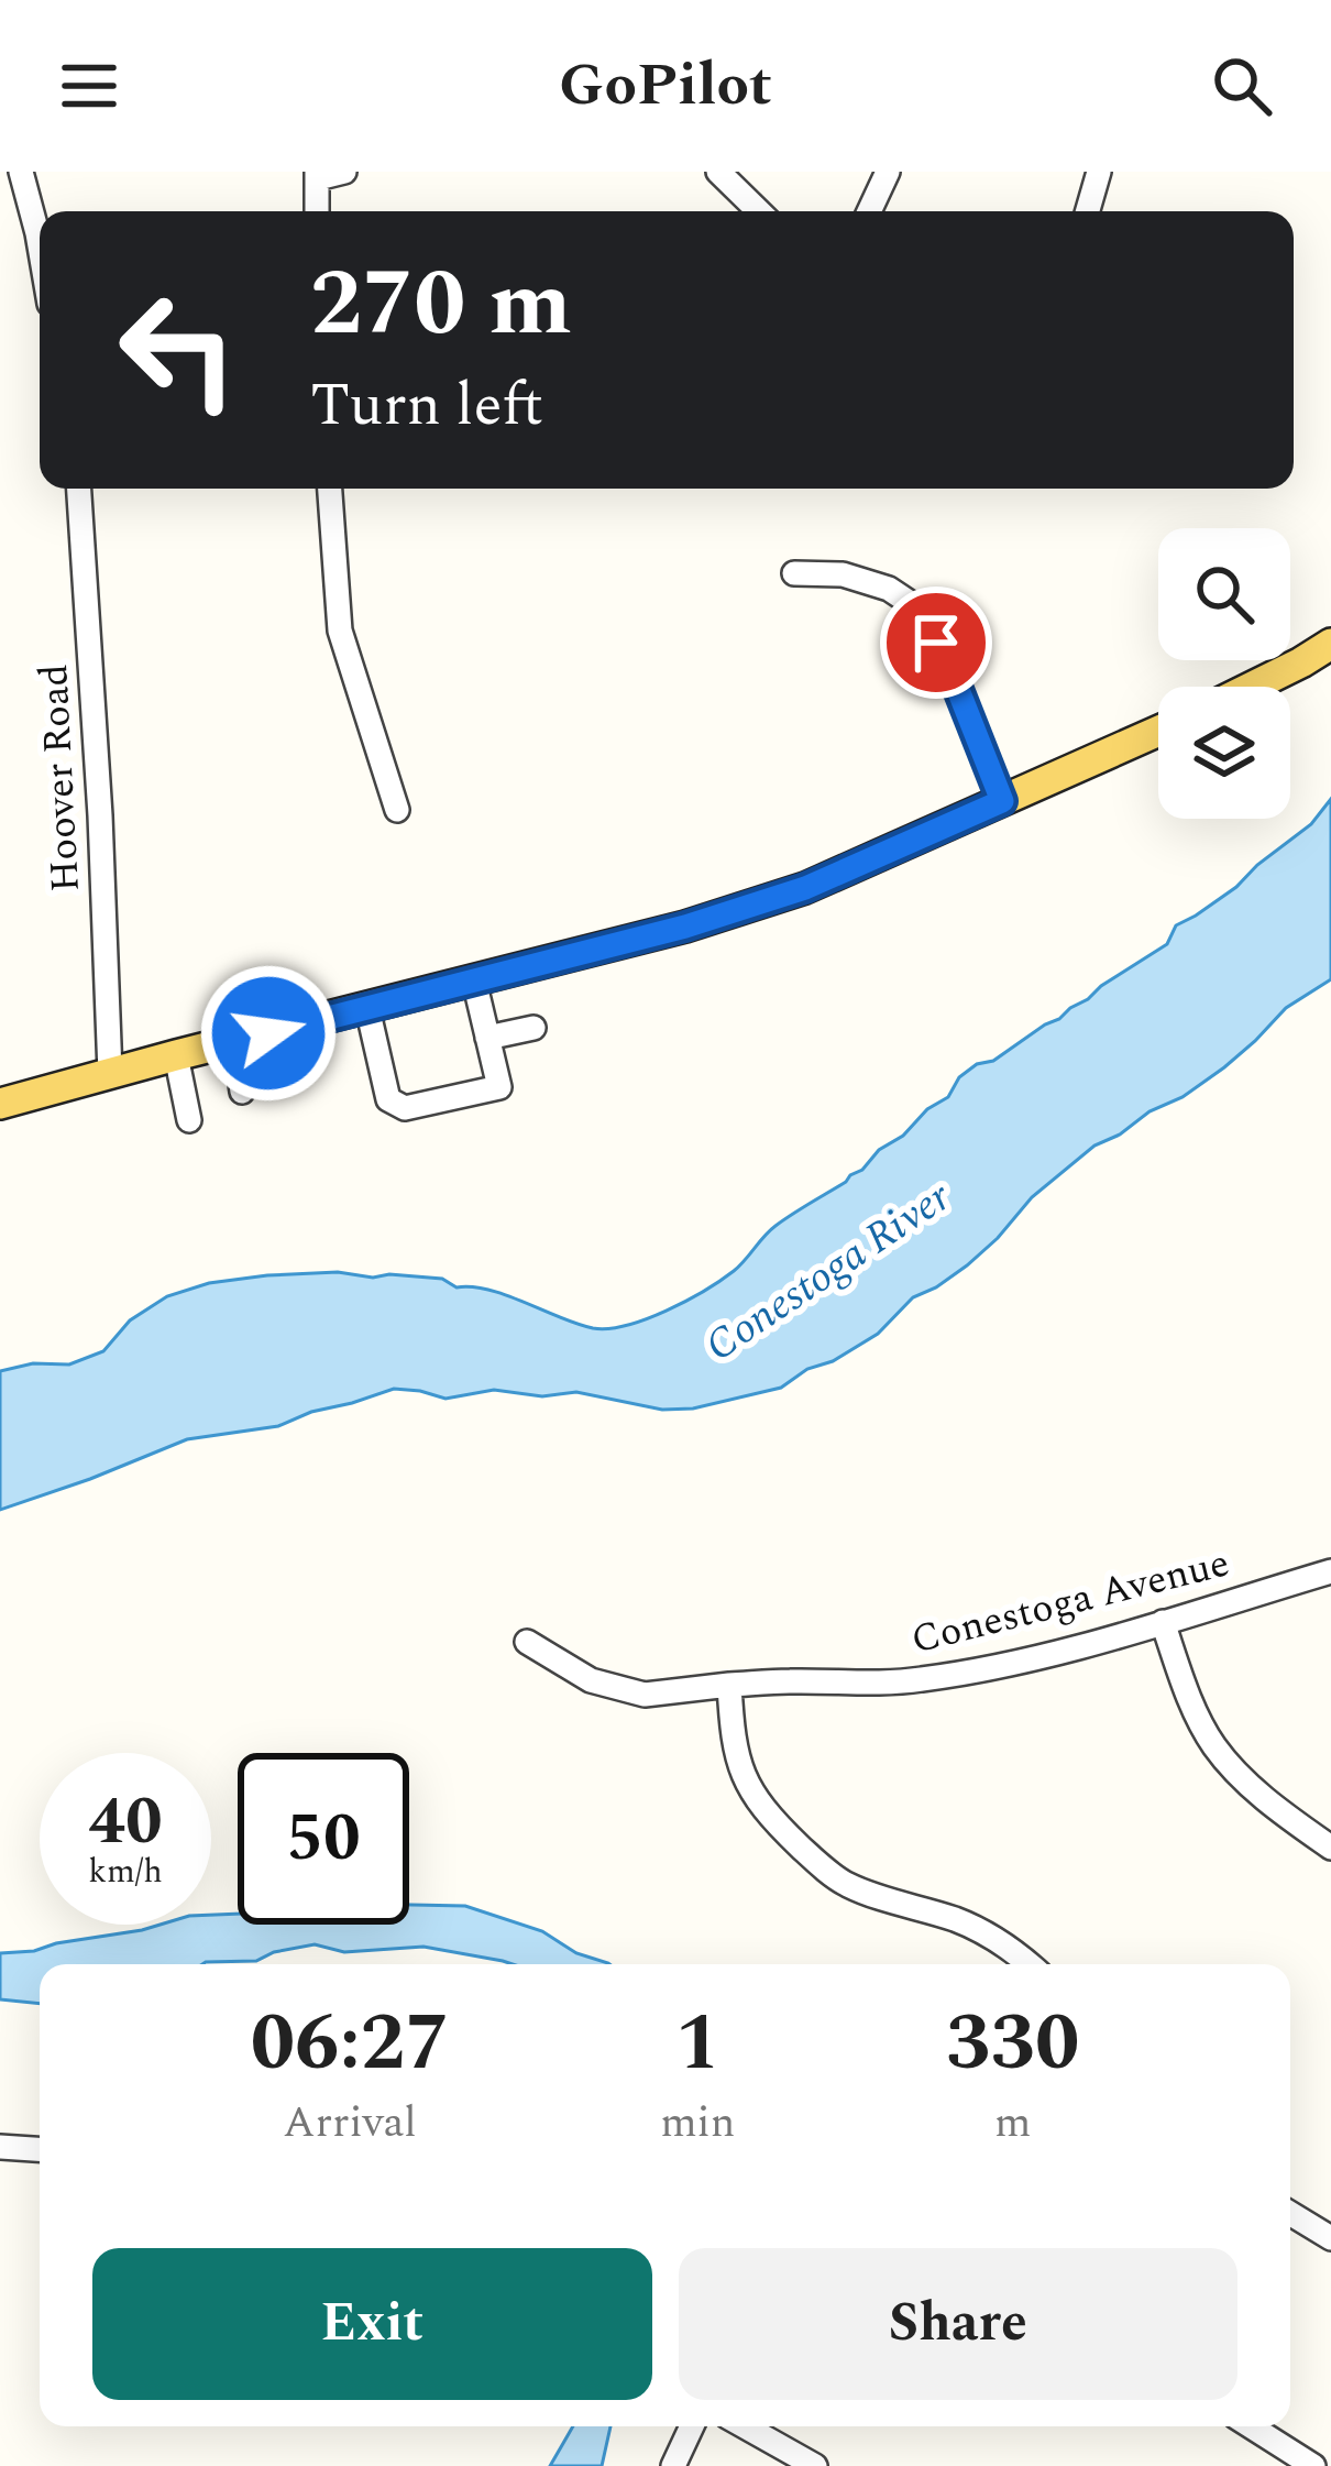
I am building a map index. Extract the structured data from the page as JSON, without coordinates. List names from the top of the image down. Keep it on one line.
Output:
{"streets":{"street":["Hoover Road","Conestoga Avenue"]},"water":["Conestoga River"],"page":{"header":"GoPilot","turn":["270 m","Turn left"],"speed":"40 km/h","limit":"50","eta":["06:27","Arrival","1","min","330","m"],"buttons":["Exit","Share"]}}
